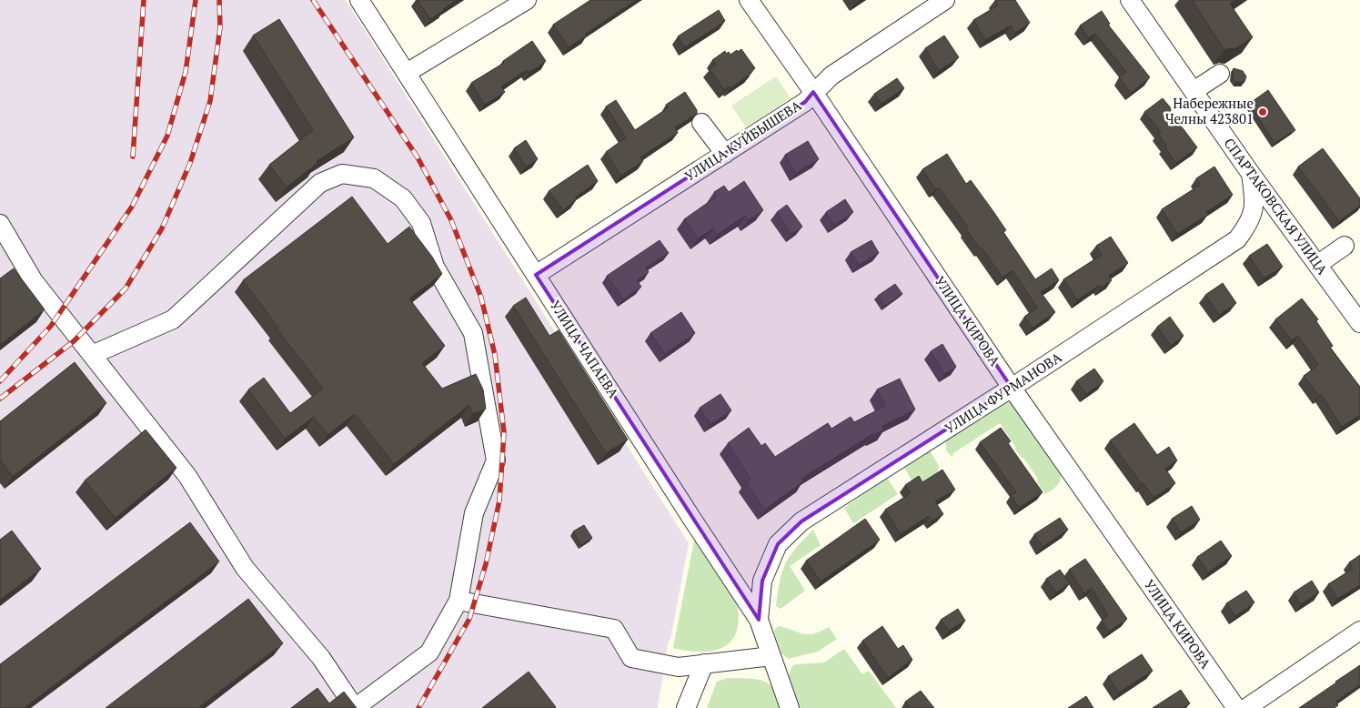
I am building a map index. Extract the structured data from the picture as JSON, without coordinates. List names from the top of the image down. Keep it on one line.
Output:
{"streets":{"street":["УЛИЦА КУЙБЫШЕВА","СПАРТАКОВСКАЯ УЛИЦА","УЛИЦА КИРОВА","УЛИЦА ЧАПАЕВА","УЛИЦА ФУРМАНОВА"]},"crossings":[["УЛИЦА КУЙБЫШЕВА","УЛИЦА КИРОВА"],["УЛИЦА КУЙБЫШЕВА","УЛИЦА ЧАПАЕВА"],["СПАРТАКОВСКАЯ УЛИЦА","УЛИЦА ФУРМАНОВА"],["УЛИЦА КИРОВА","УЛИЦА ФУРМАНОВА"],["УЛИЦА ЧАПАЕВА","УЛИЦА ФУРМАНОВА"]],"places":["Набережные Челны 423801"]}
